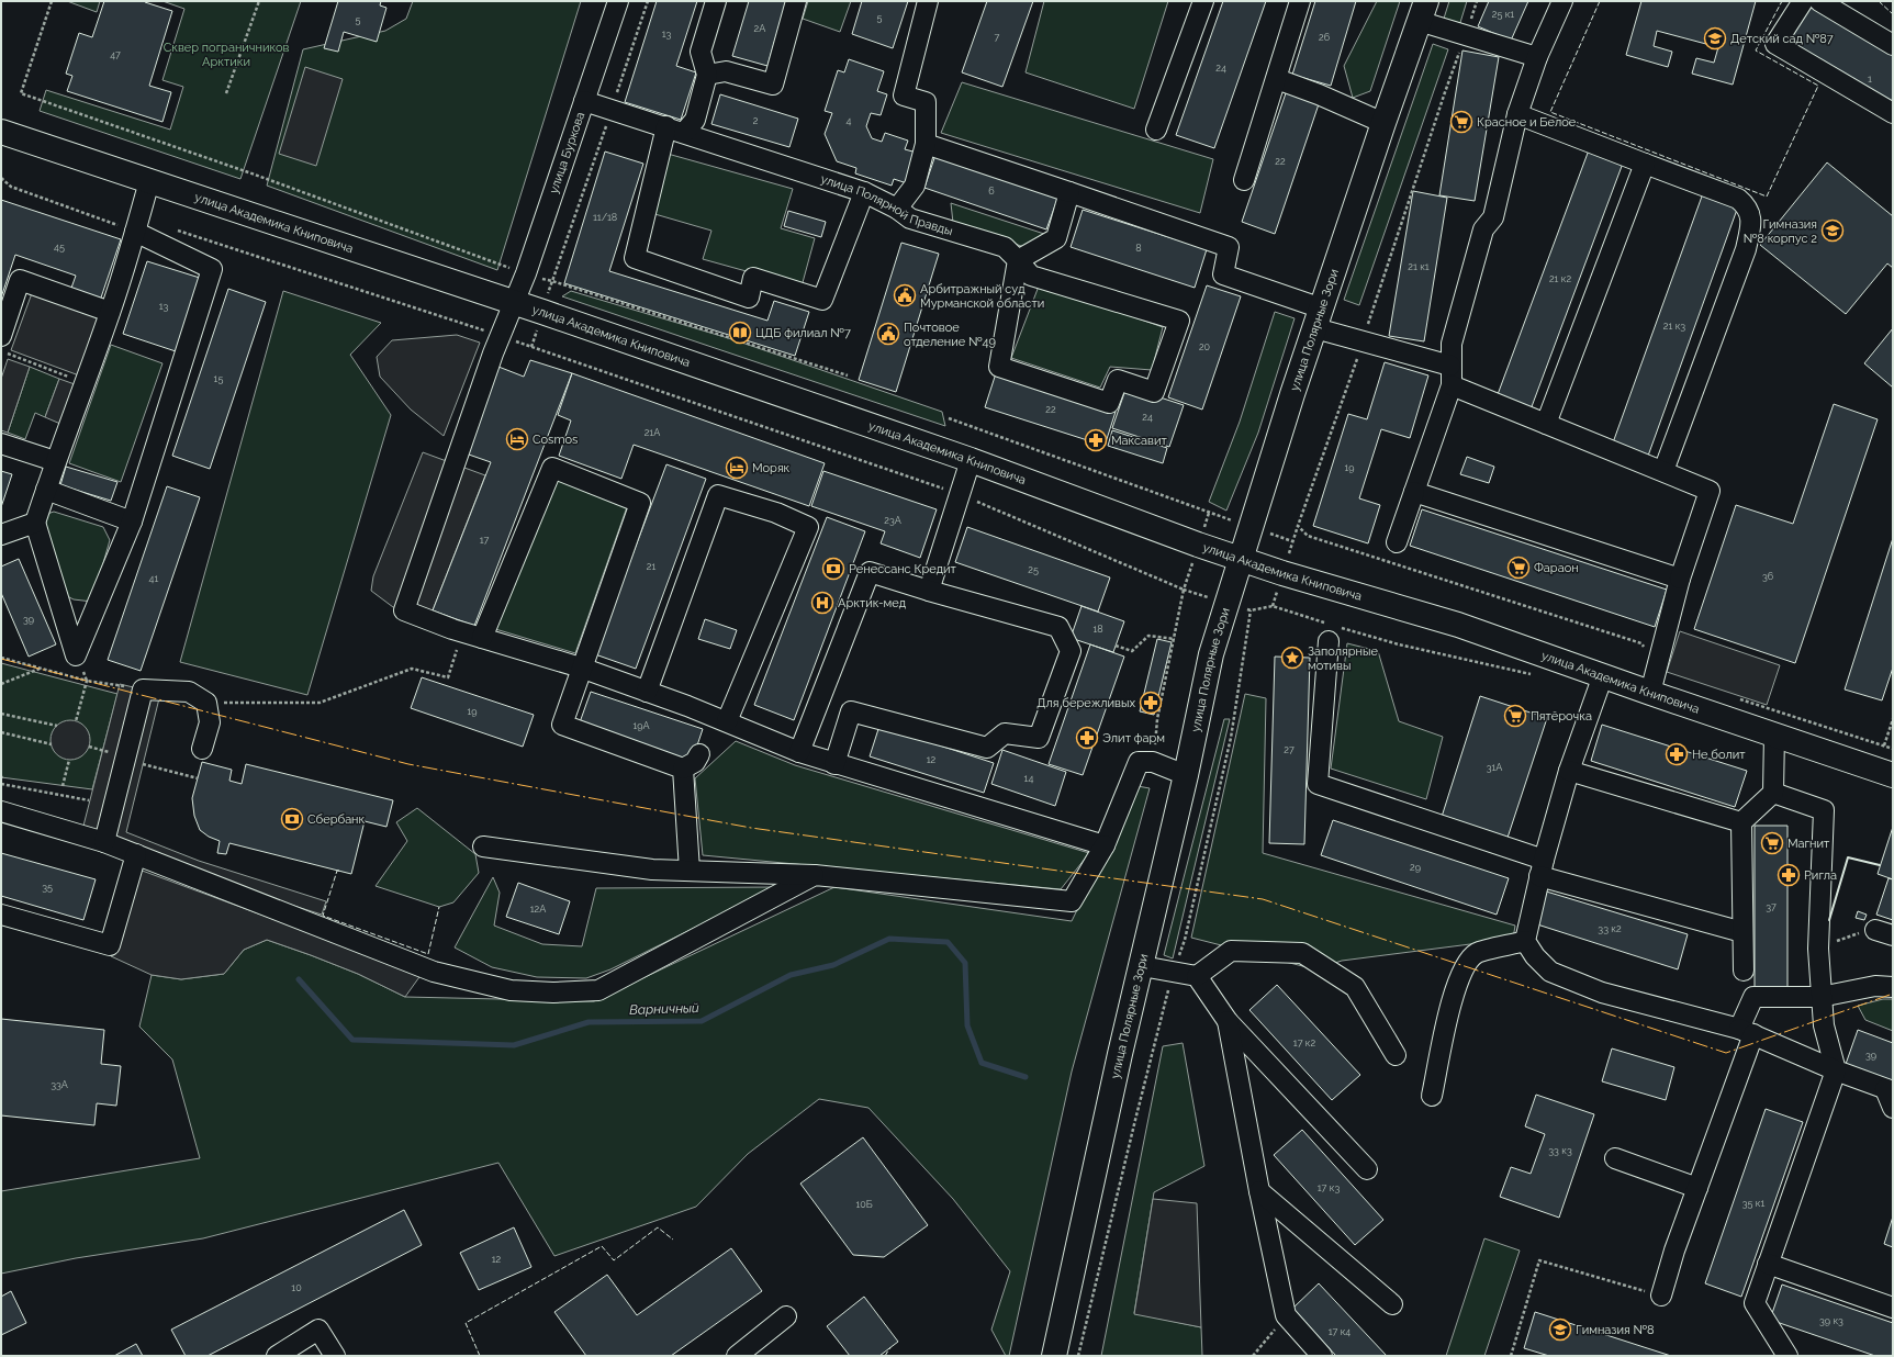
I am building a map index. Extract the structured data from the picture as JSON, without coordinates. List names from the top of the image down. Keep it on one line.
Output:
{"streets":{"main road":["улица Академика Книповича","улица Полярные Зори"],"street":["улица Буркова","улица Полярной Правды"]},"crossings":[["улица Буркова","улица Полярной Правды"],["улица Буркова","улица Академика Книповича"],["улица Академика Книповича","улица Полярные Зори"]],"water":["Варничный"],"parks":["Сквер пограничников Арктики"],"places":{"school or university":["Детский сад №87","Гимназия №8 корпус 2","Гимназия №8"],"supermarket":["Красное и Белое","Фараон","Пятёрочка","Магнит"],"public building":["Арбитражный суд Мурманской области","Почтовое отделение №49"],"library":["ЦДБ филиал №7"],"hotel":["Cosmos","Моряк"],"pharmacy":["Максавит","Для бережливых","Элит фарм","Не болит","Ригла"],"bank":["Ренессанс Кредит","Сбербанк"],"hospital":["Арктик-мед"],"place":["Заполярные мотивы"]},"house_numbers":["25 к1","5","5","2А","13","7","26","47","24","1","2","4","22","6","11/18","45","8","21 к1","21 к2","13","21 к3","20","15","22","24","21А","19","23А","17","21","25","36","41","39","18","19","19А","27","12","31А","14","29","35","37","12А","33 к2","17 к2","39","33А","33 к3","17 к3","35 к1","10Б","12","10","39 к3","17 к4"]}
